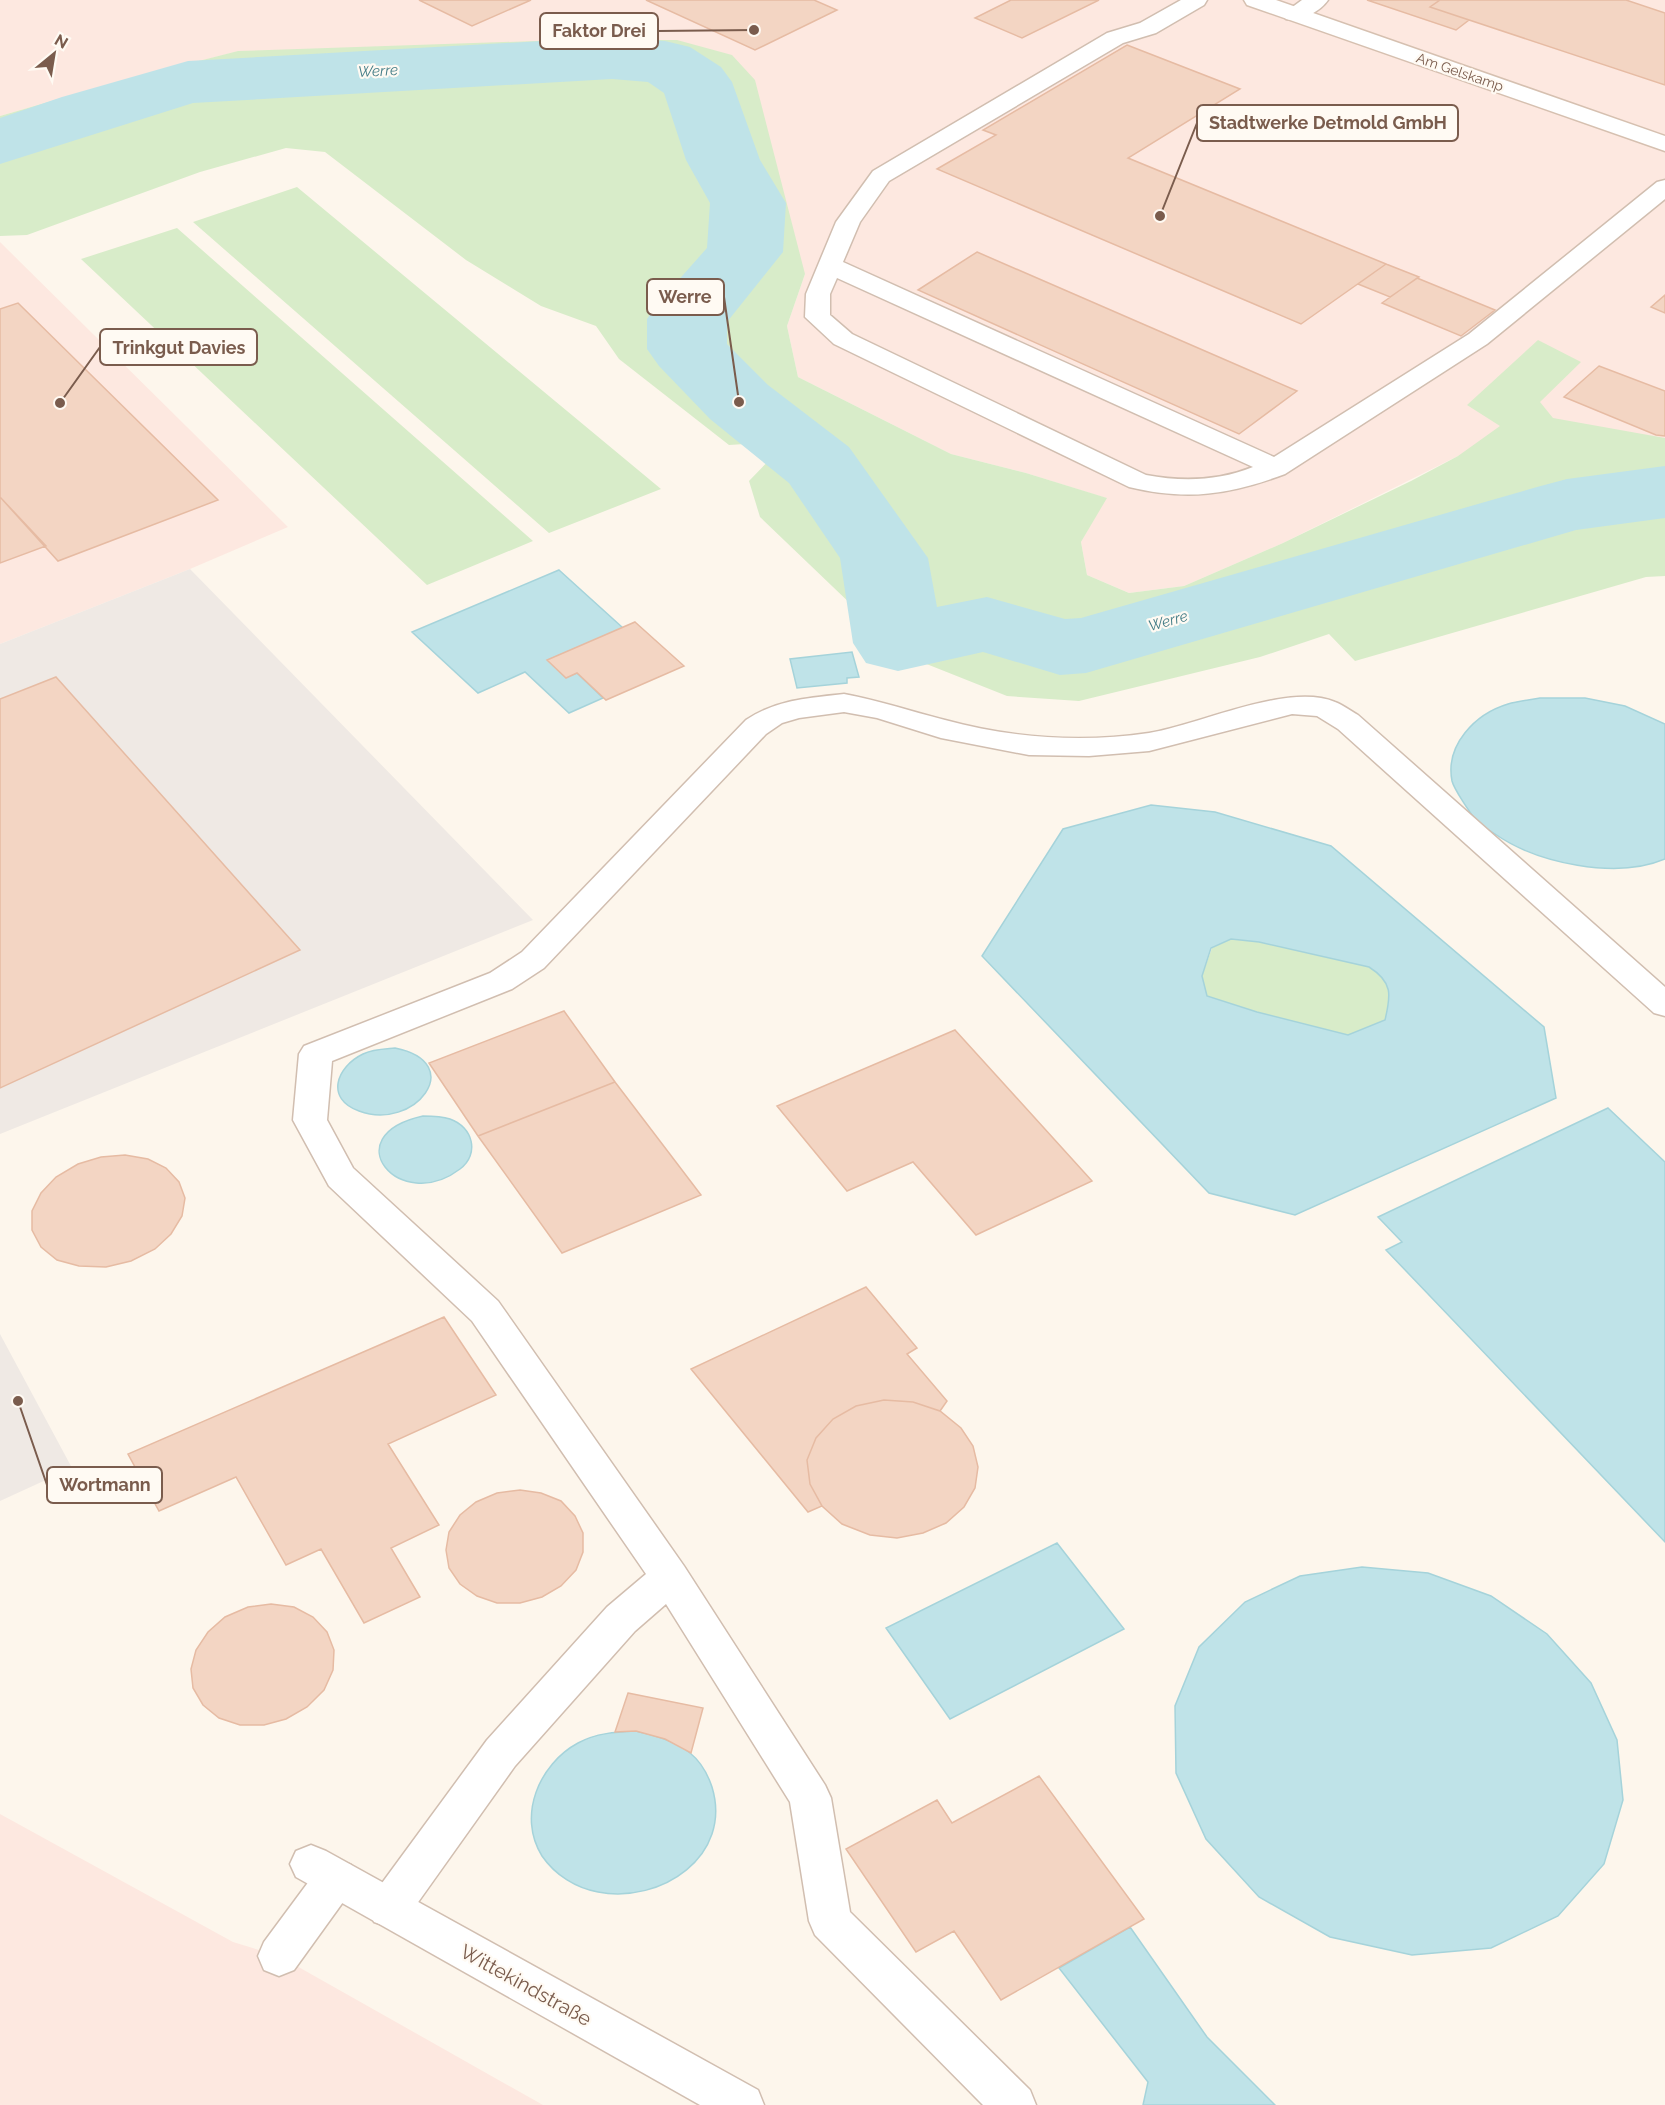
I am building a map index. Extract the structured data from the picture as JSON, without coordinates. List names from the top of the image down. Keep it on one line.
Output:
{"streets":{"street":["Am Gelskamp","Wittekindstraße"]},"water":["Werre"],"places":["Faktor Drei","Stadtwerke Detmold GmbH","Werre","Trinkgut Davies","Wortmann"],"north":"top right"}
